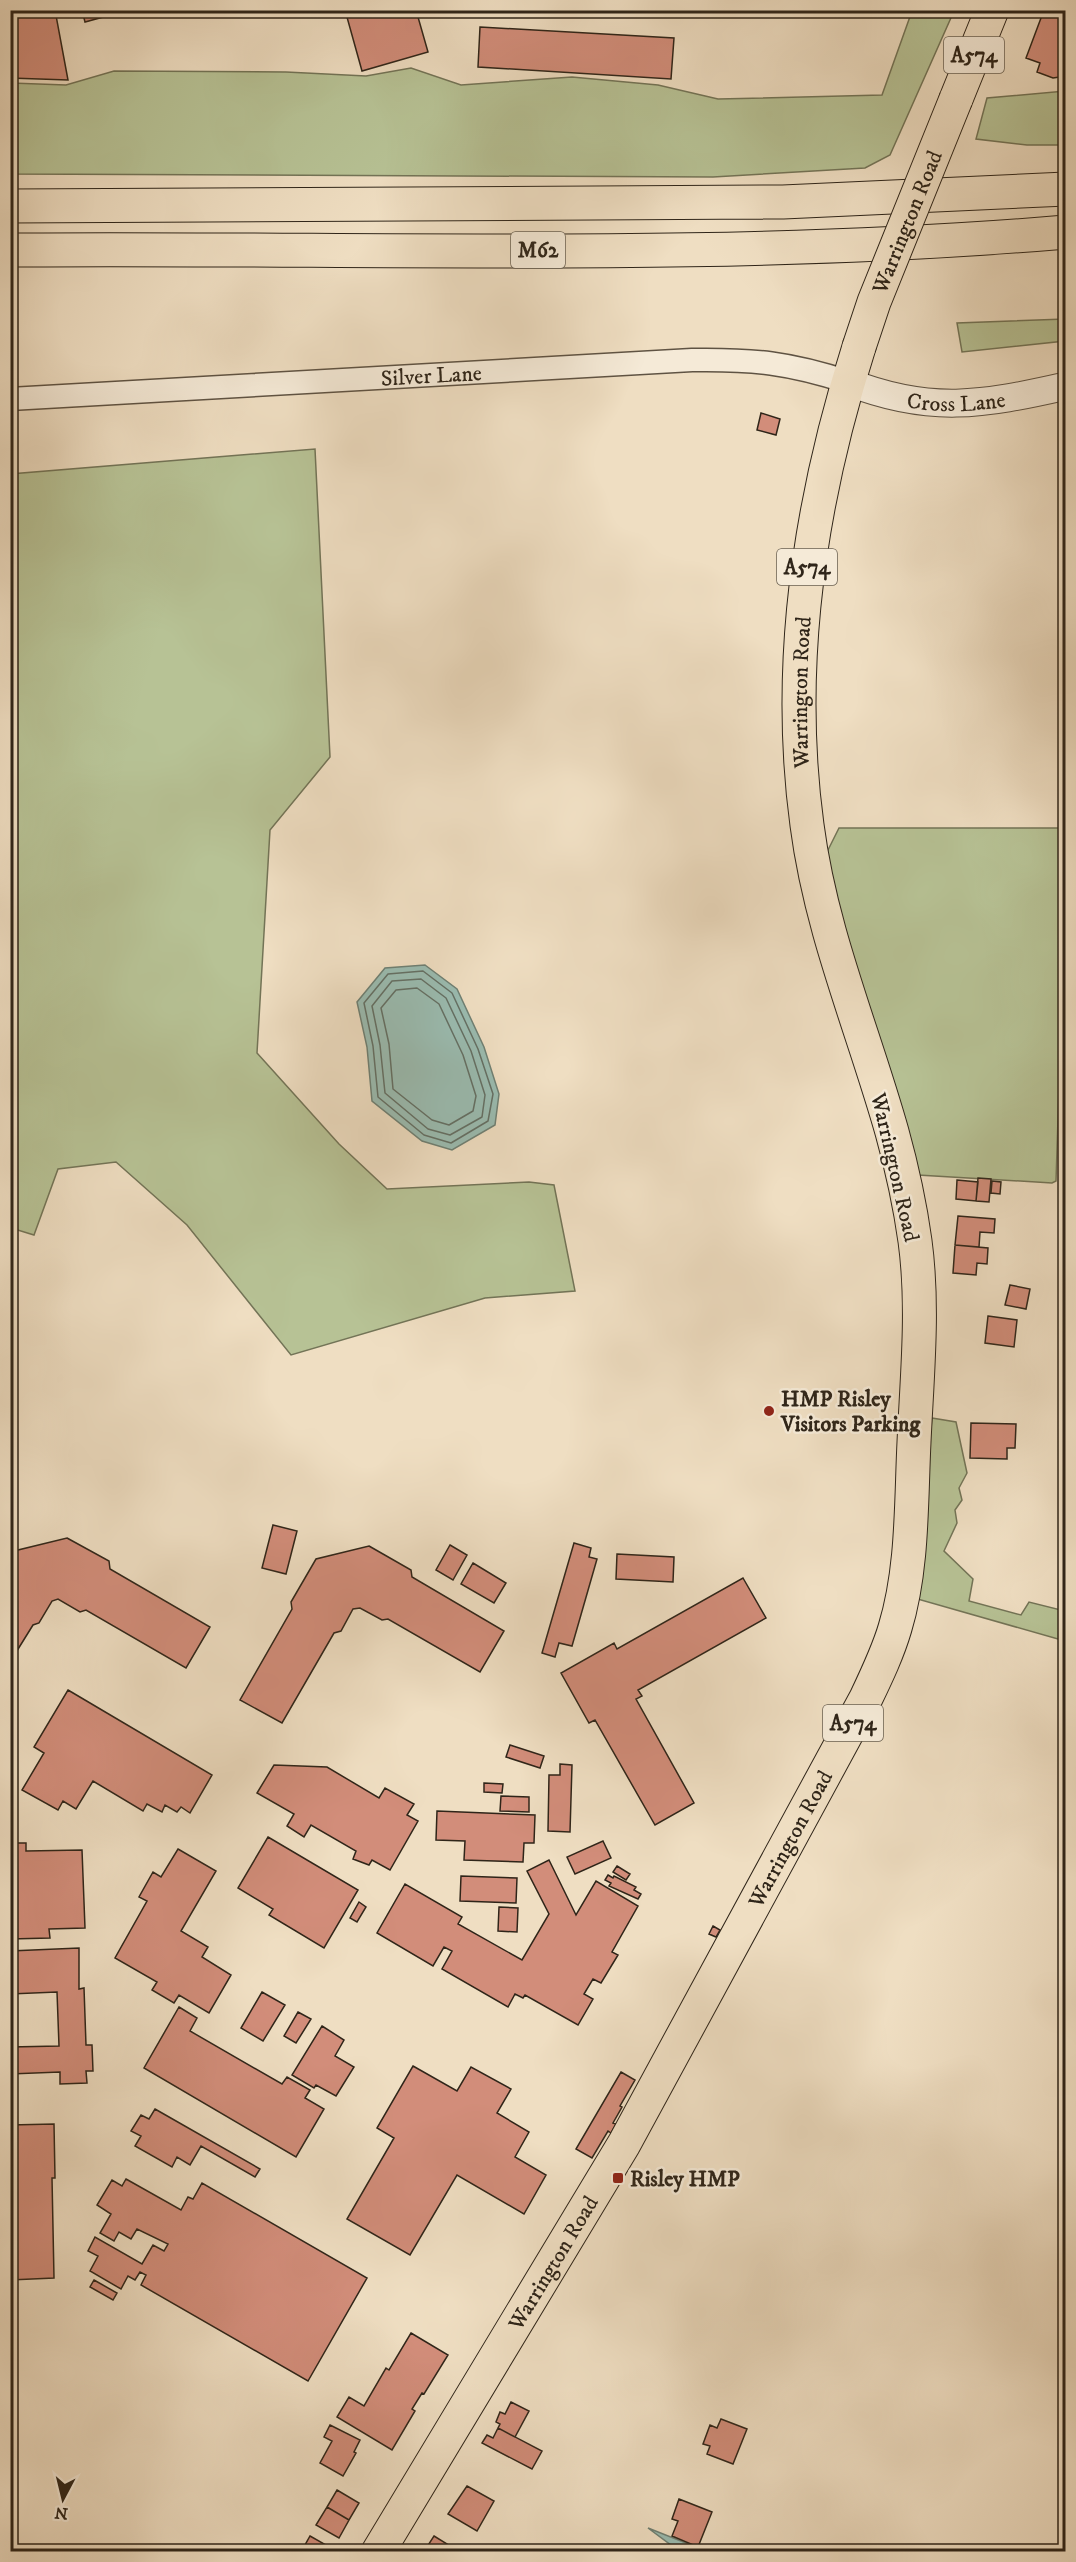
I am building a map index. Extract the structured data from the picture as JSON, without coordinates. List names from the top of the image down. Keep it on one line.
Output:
{"streets":{"main road":["A574","Warrington Road","M62"],"street":["Silver Lane","Cross Lane"]},"crossings":[["Warrington Road","Silver Lane"],["Warrington Road","Cross Lane"],["Silver Lane","Cross Lane"]],"places":{"other":["HMP Risley Visitors Parking"],"transit":["Risley HMP"]},"north":"bottom"}
